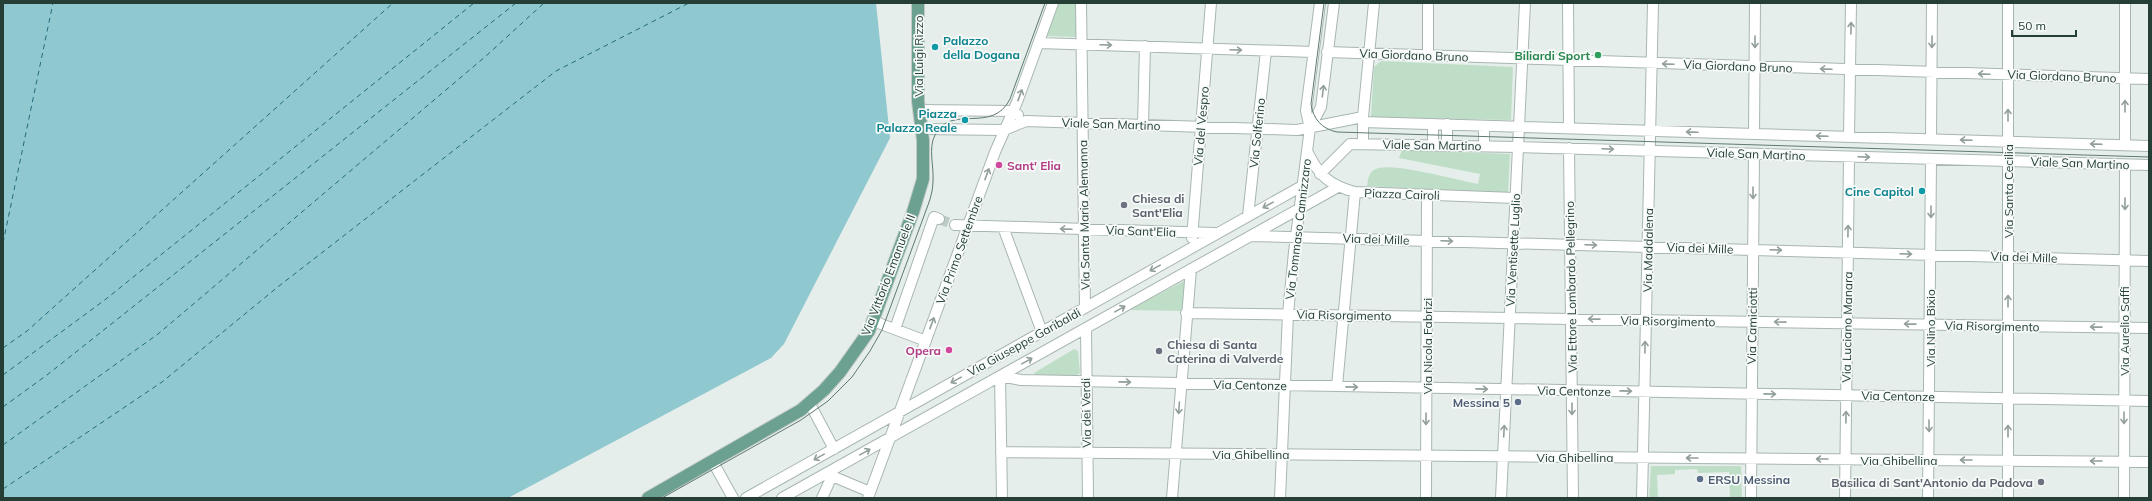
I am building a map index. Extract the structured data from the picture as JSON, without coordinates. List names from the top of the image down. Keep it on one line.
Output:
{"streets":{"main road":["Via Luigi Rizzo","Via Vittorio Emanuele II"],"street":["Via Giordano Bruno","Viale San Martino","Via del Vespro","Via Solferino","Via Santa Cecilia","Piazza Cairoli","Via Santa Maria Alemanna","Via Tommaso Cannizzaro","Via Sant'Elia","Via dei Mille","Via Primo Settembre","Via Ventisette Luglio","Via Maddalena","Via Ettore Lombardo Pellegrino","Via Risorgimento","Via Camiciotti","Via Luciano Manara","Via Nino Bixio","Via Aurelio Saffi","Via Giuseppe Garibaldi","Via Nicola Fabrizi","Via Centonze","Via dei Verdi","Via Ghibellina"]},"crossings":[["Via Giordano Bruno","Via Santa Cecilia"],["Via Giordano Bruno","Via Tommaso Cannizzaro"],["Via Giordano Bruno","Via Ventisette Luglio"],["Via Giordano Bruno","Via Maddalena"],["Via Luigi Rizzo","Via Vittorio Emanuele II"],["Viale San Martino","Via del Vespro"],["Viale San Martino","Via Solferino"],["Viale San Martino","Via Santa Cecilia"],["Viale San Martino","Piazza Cairoli"],["Viale San Martino","Via Santa Maria Alemanna"],["Viale San Martino","Via Tommaso Cannizzaro"],["Viale San Martino","Via Ventisette Luglio"],["Viale San Martino","Via Maddalena"],["Viale San Martino","Via Ettore Lombardo Pellegrino"],["Viale San Martino","Via Camiciotti"],["Viale San Martino","Via Luciano Manara"],["Viale San Martino","Via Nino Bixio"],["Viale San Martino","Via Aurelio Saffi"],["Via del Vespro","Via Sant'Elia"],["Via del Vespro","Via Giuseppe Garibaldi"],["Via Solferino","Via Giuseppe Garibaldi"],["Via Santa Cecilia","Via dei Mille"],["Via Santa Cecilia","Via Risorgimento"],["Via Santa Cecilia","Via Centonze"],["Via Santa Cecilia","Via Ghibellina"],["Piazza Cairoli","Via Tommaso Cannizzaro"],["Piazza Cairoli","Via Ventisette Luglio"],["Piazza Cairoli","Via Giuseppe Garibaldi"],["Piazza Cairoli","Via Nicola Fabrizi"],["Via Santa Maria Alemanna","Via Sant'Elia"],["Via Santa Maria Alemanna","Via Giuseppe Garibaldi"],["Via Tommaso Cannizzaro","Via dei Mille"],["Via Tommaso Cannizzaro","Via Risorgimento"],["Via Tommaso Cannizzaro","Via Giuseppe Garibaldi"],["Via Tommaso Cannizzaro","Via Centonze"],["Via Tommaso Cannizzaro","Via Ghibellina"],["Via Sant'Elia","Via Primo Settembre"],["Via Sant'Elia","Via Giuseppe Garibaldi"],["Via dei Mille","Via Ventisette Luglio"],["Via dei Mille","Via Maddalena"],["Via dei Mille","Via Ettore Lombardo Pellegrino"],["Via dei Mille","Via Camiciotti"],["Via dei Mille","Via Luciano Manara"],["Via dei Mille","Via Nino Bixio"],["Via dei Mille","Via Aurelio Saffi"],["Via dei Mille","Via Giuseppe Garibaldi"],["Via dei Mille","Via Nicola Fabrizi"],["Via Primo Settembre","Via Giuseppe Garibaldi"],["Via Ventisette Luglio","Via Risorgimento"],["Via Ventisette Luglio","Via Centonze"],["Via Ventisette Luglio","Via Ghibellina"],["Via Maddalena","Via Risorgimento"],["Via Maddalena","Via Centonze"],["Via Maddalena","Via Ghibellina"],["Via Ettore Lombardo Pellegrino","Via Risorgimento"],["Via Ettore Lombardo Pellegrino","Via Centonze"],["Via Ettore Lombardo Pellegrino","Via Ghibellina"],["Via Risorgimento","Via Camiciotti"],["Via Risorgimento","Via Luciano Manara"],["Via Risorgimento","Via Nino Bixio"],["Via Risorgimento","Via Aurelio Saffi"],["Via Risorgimento","Via Nicola Fabrizi"],["Via Camiciotti","Via Centonze"],["Via Camiciotti","Via Ghibellina"],["Via Luciano Manara","Via Centonze"],["Via Luciano Manara","Via Ghibellina"],["Via Nino Bixio","Via Centonze"],["Via Nino Bixio","Via Ghibellina"],["Via Aurelio Saffi","Via Centonze"],["Via Aurelio Saffi","Via Ghibellina"],["Via Giuseppe Garibaldi","Via Centonze"],["Via Giuseppe Garibaldi","Via dei Verdi"],["Via Nicola Fabrizi","Via Centonze"],["Via Nicola Fabrizi","Via Ghibellina"],["Via Centonze","Via dei Verdi"],["Via dei Verdi","Via Ghibellina"]],"one_way":["Via dei Mille","Via Primo Settembre","Via Risorgimento","Via Luciano Manara","Via Nino Bixio","Via Aurelio Saffi","Via Centonze"],"places":["Palazzo della Dogana","Biliardi Sport","Piazza Palazzo Reale","Sant' Elia","Cine Capitol","Chiesa di Sant'Elia","Opera","Chiesa di Santa Caterina di Valverde","Messina 5","ERSU Messina","Basilica di Sant'Antonio da Padova"],"scale_bar":"50 m"}
